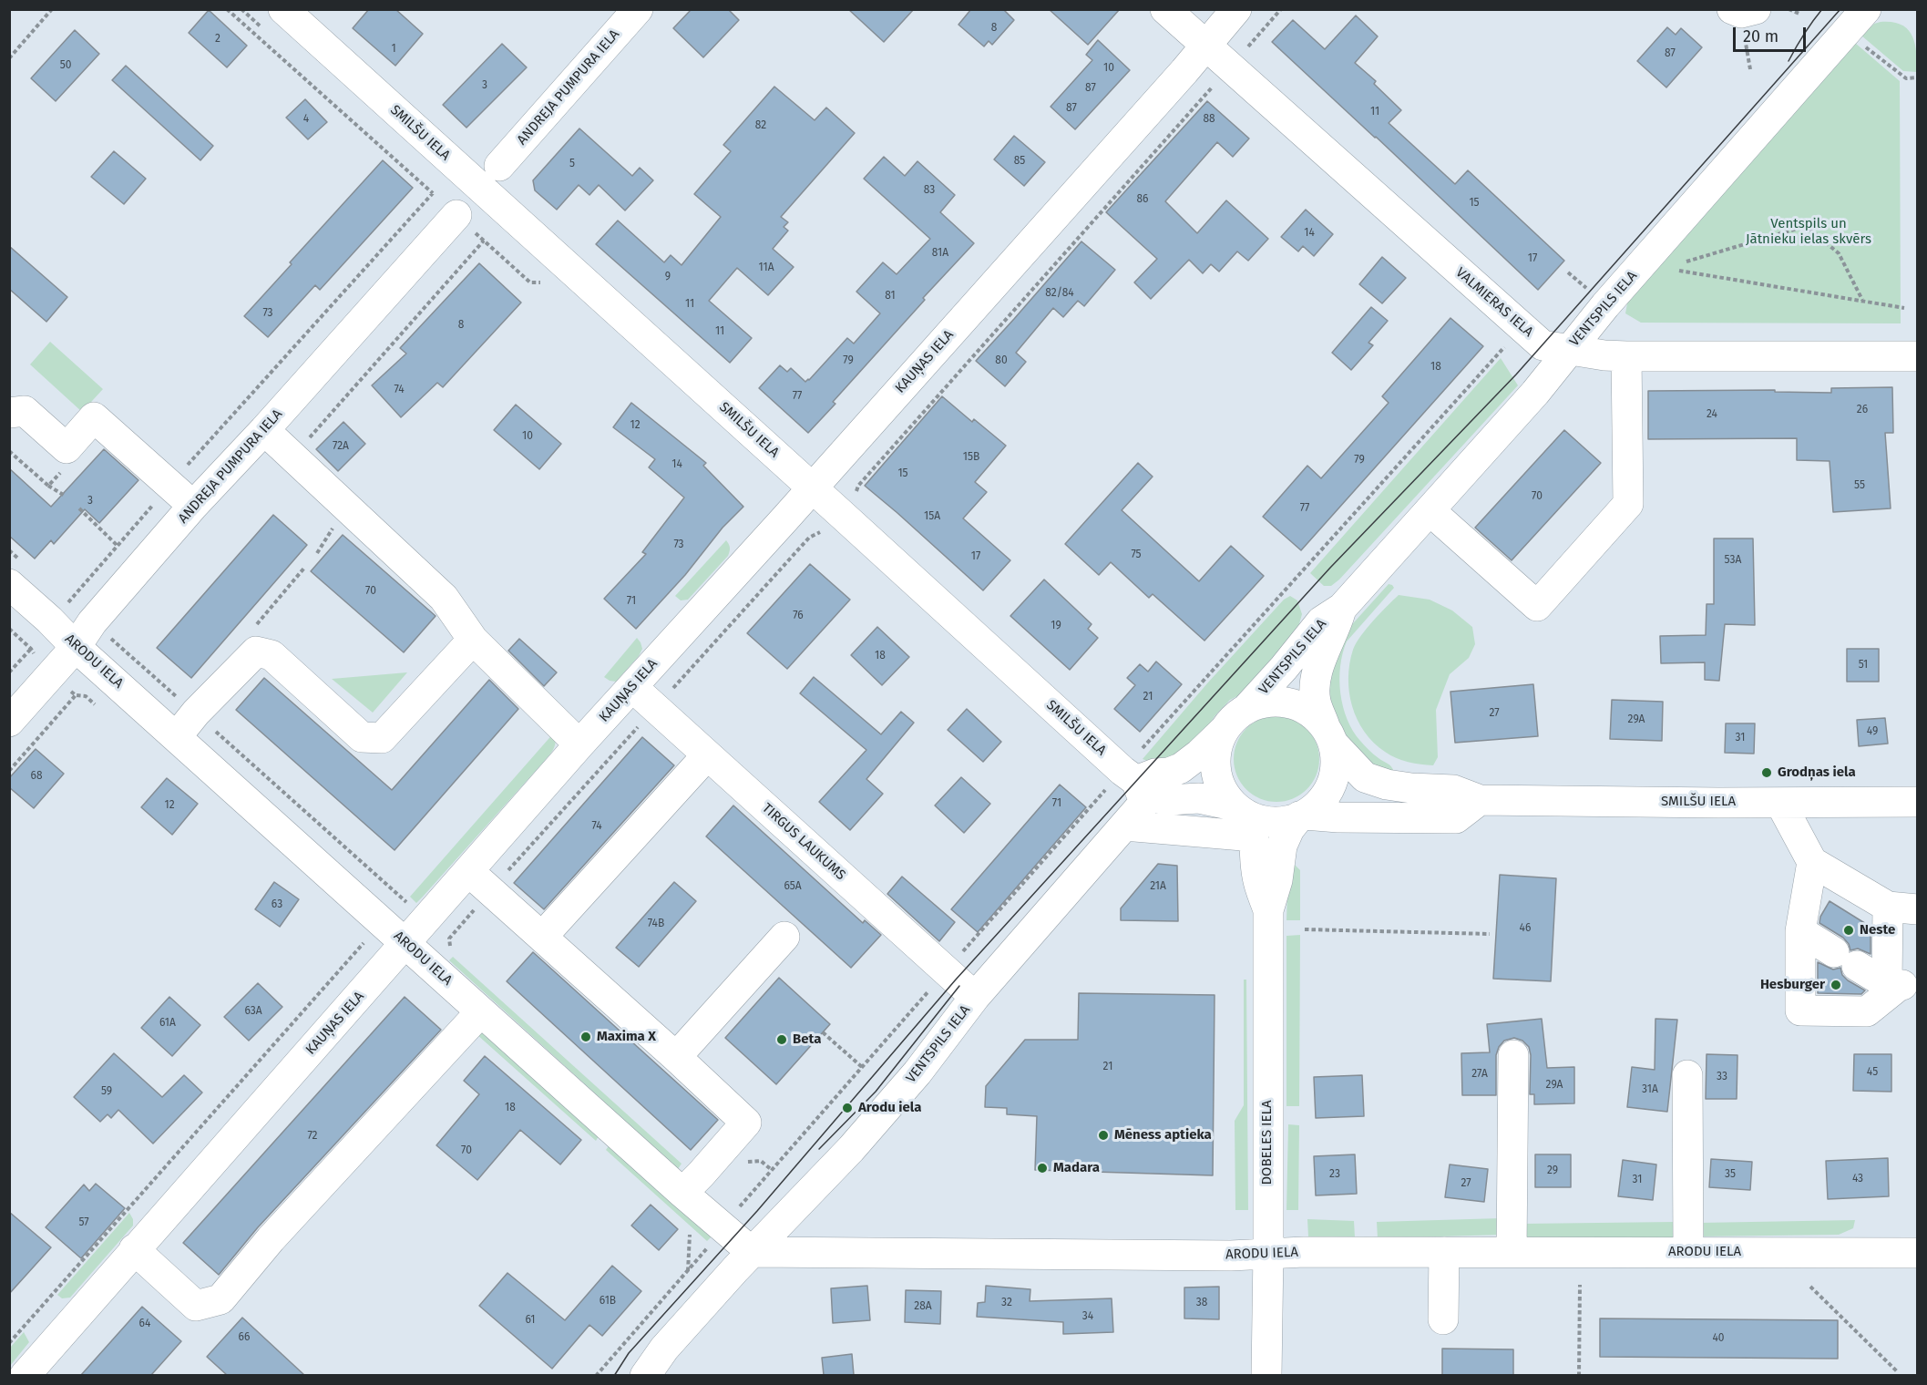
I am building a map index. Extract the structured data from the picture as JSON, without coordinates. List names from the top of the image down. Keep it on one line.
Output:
{"streets":{"street":["ANDREJA PUMPURA IELA","SMILŠU IELA","VALMIERAS IELA","VENTSPILS IELA","KAUŅAS IELA","ARODU IELA","TIRGUS LAUKUMS","DOBELES IELA"]},"crossings":[["ANDREJA PUMPURA IELA","ARODU IELA"],["SMILŠU IELA","VENTSPILS IELA"],["SMILŠU IELA","KAUŅAS IELA"],["VALMIERAS IELA","VENTSPILS IELA"],["VALMIERAS IELA","KAUŅAS IELA"],["VENTSPILS IELA","ARODU IELA"],["VENTSPILS IELA","TIRGUS LAUKUMS"],["KAUŅAS IELA","ARODU IELA"],["KAUŅAS IELA","TIRGUS LAUKUMS"],["ARODU IELA","DOBELES IELA"]],"parks":["Ventspils un Jātnieku ielas skvērs"],"places":["Grodņas iela","Neste","Hesburger","Maxima X","Beta","Arodu iela","Mēness aptieka","Madara"],"house_numbers":["8","2","1","87","50","10","3","87","87","11","4","88","82","85","5","83","86","15","14","81A","17","11A","9","82/84","81","11","73","8","11","79","80","18","74","77","26","24","12","10","72A","15B","79","14","15","55","70","3","77","15A","73","75","17","53A","70","71","76","19","18","51","21","27","29A","49","31","68","71","12","74","65A","21A","63","74B","46","63A","61A","21","45","27A","33","29A","31A","59","18","72","70","29","23","35","43","31","27","57","61B","32","38","28A","34","61","64","66","40"],"scale_bar":"20 m"}
